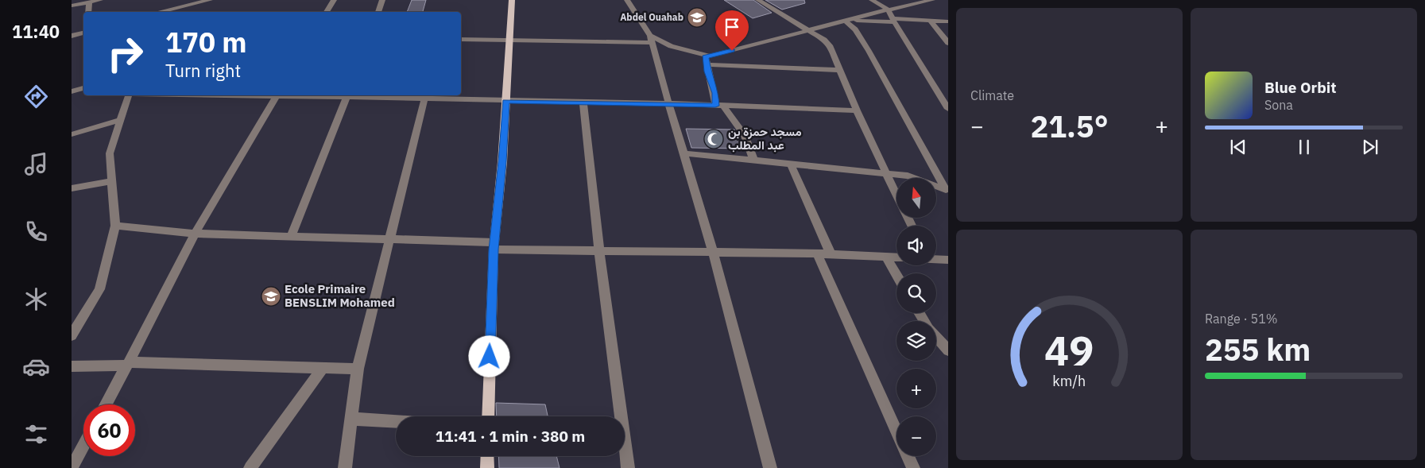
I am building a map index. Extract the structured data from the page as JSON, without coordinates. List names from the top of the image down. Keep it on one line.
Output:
{"places":{"school or university":["Abdel Ouahab","Ecole Primaire BENSLIM Mohamed"],"mosque":["مسجد حمزة بن عبد المطلب"]},"north":"top","page":{"tabs":"11:40","tile":["Climate",["Range · 51%","255 km"]],"turn":["170 m","Turn right"],"song":["Blue Orbit","Sona"],"heat":["−","21.5°","+"],"map_buttons":["+","−"],"limit":"60","trip":"11:41 · 1 min · 380 m","gauge":["49","km/h"]}}
